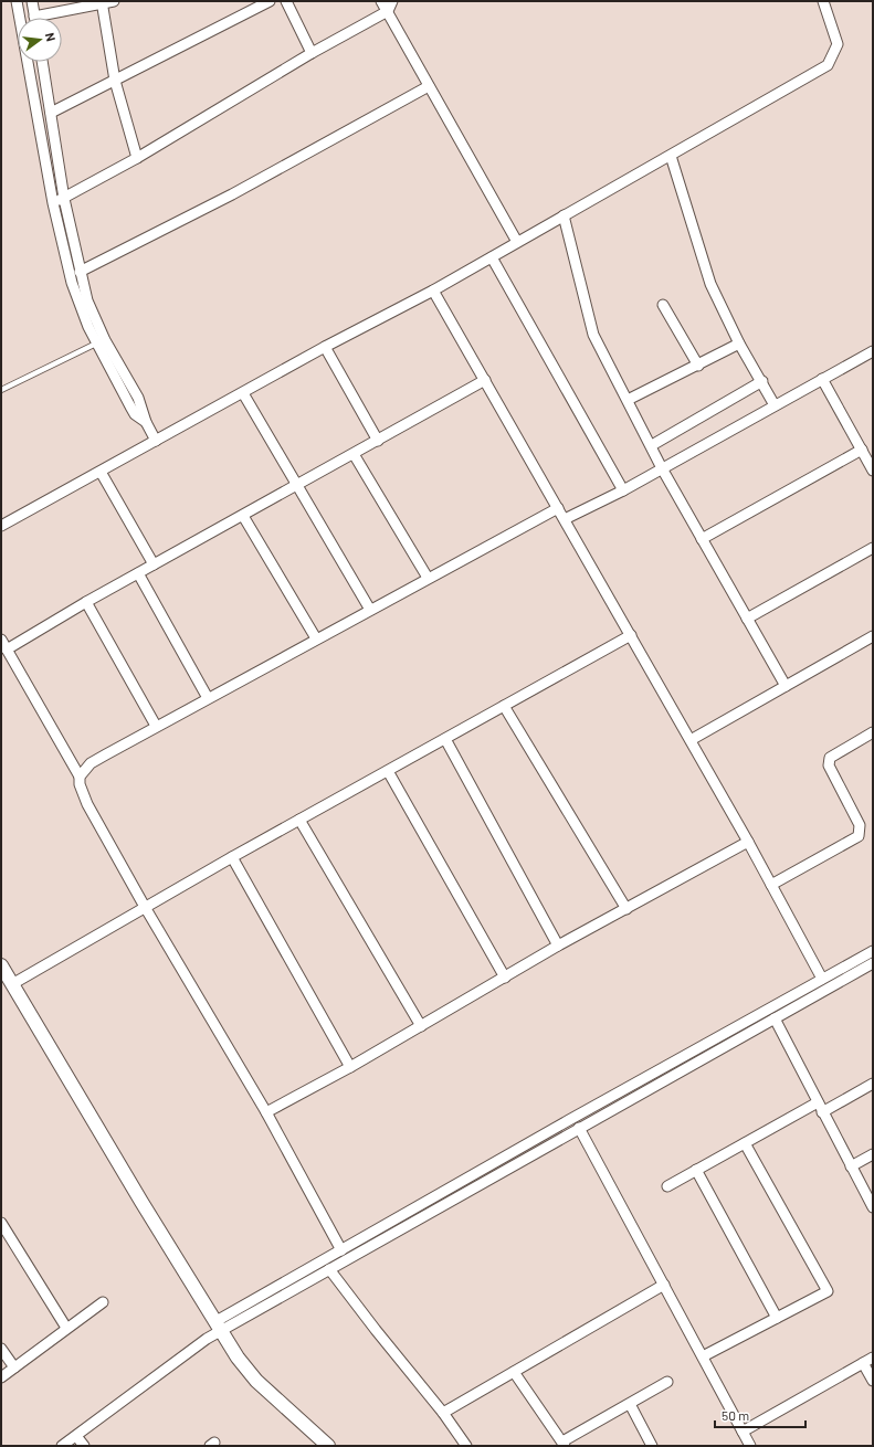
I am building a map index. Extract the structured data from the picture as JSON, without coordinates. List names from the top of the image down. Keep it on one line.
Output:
{"scale_bar":"50 m","north":"right"}
